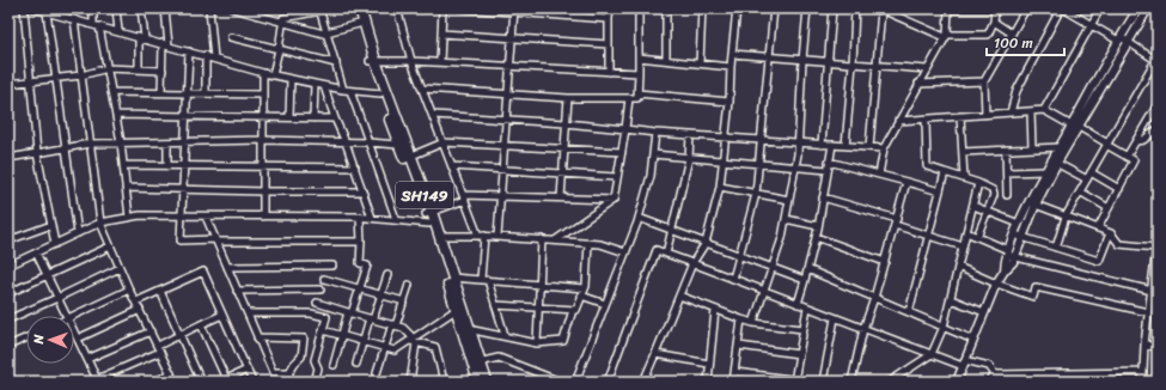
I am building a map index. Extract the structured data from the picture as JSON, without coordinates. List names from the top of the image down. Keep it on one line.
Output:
{"streets":{"main road":["SH149"]},"scale_bar":"100 m","north":"left"}
